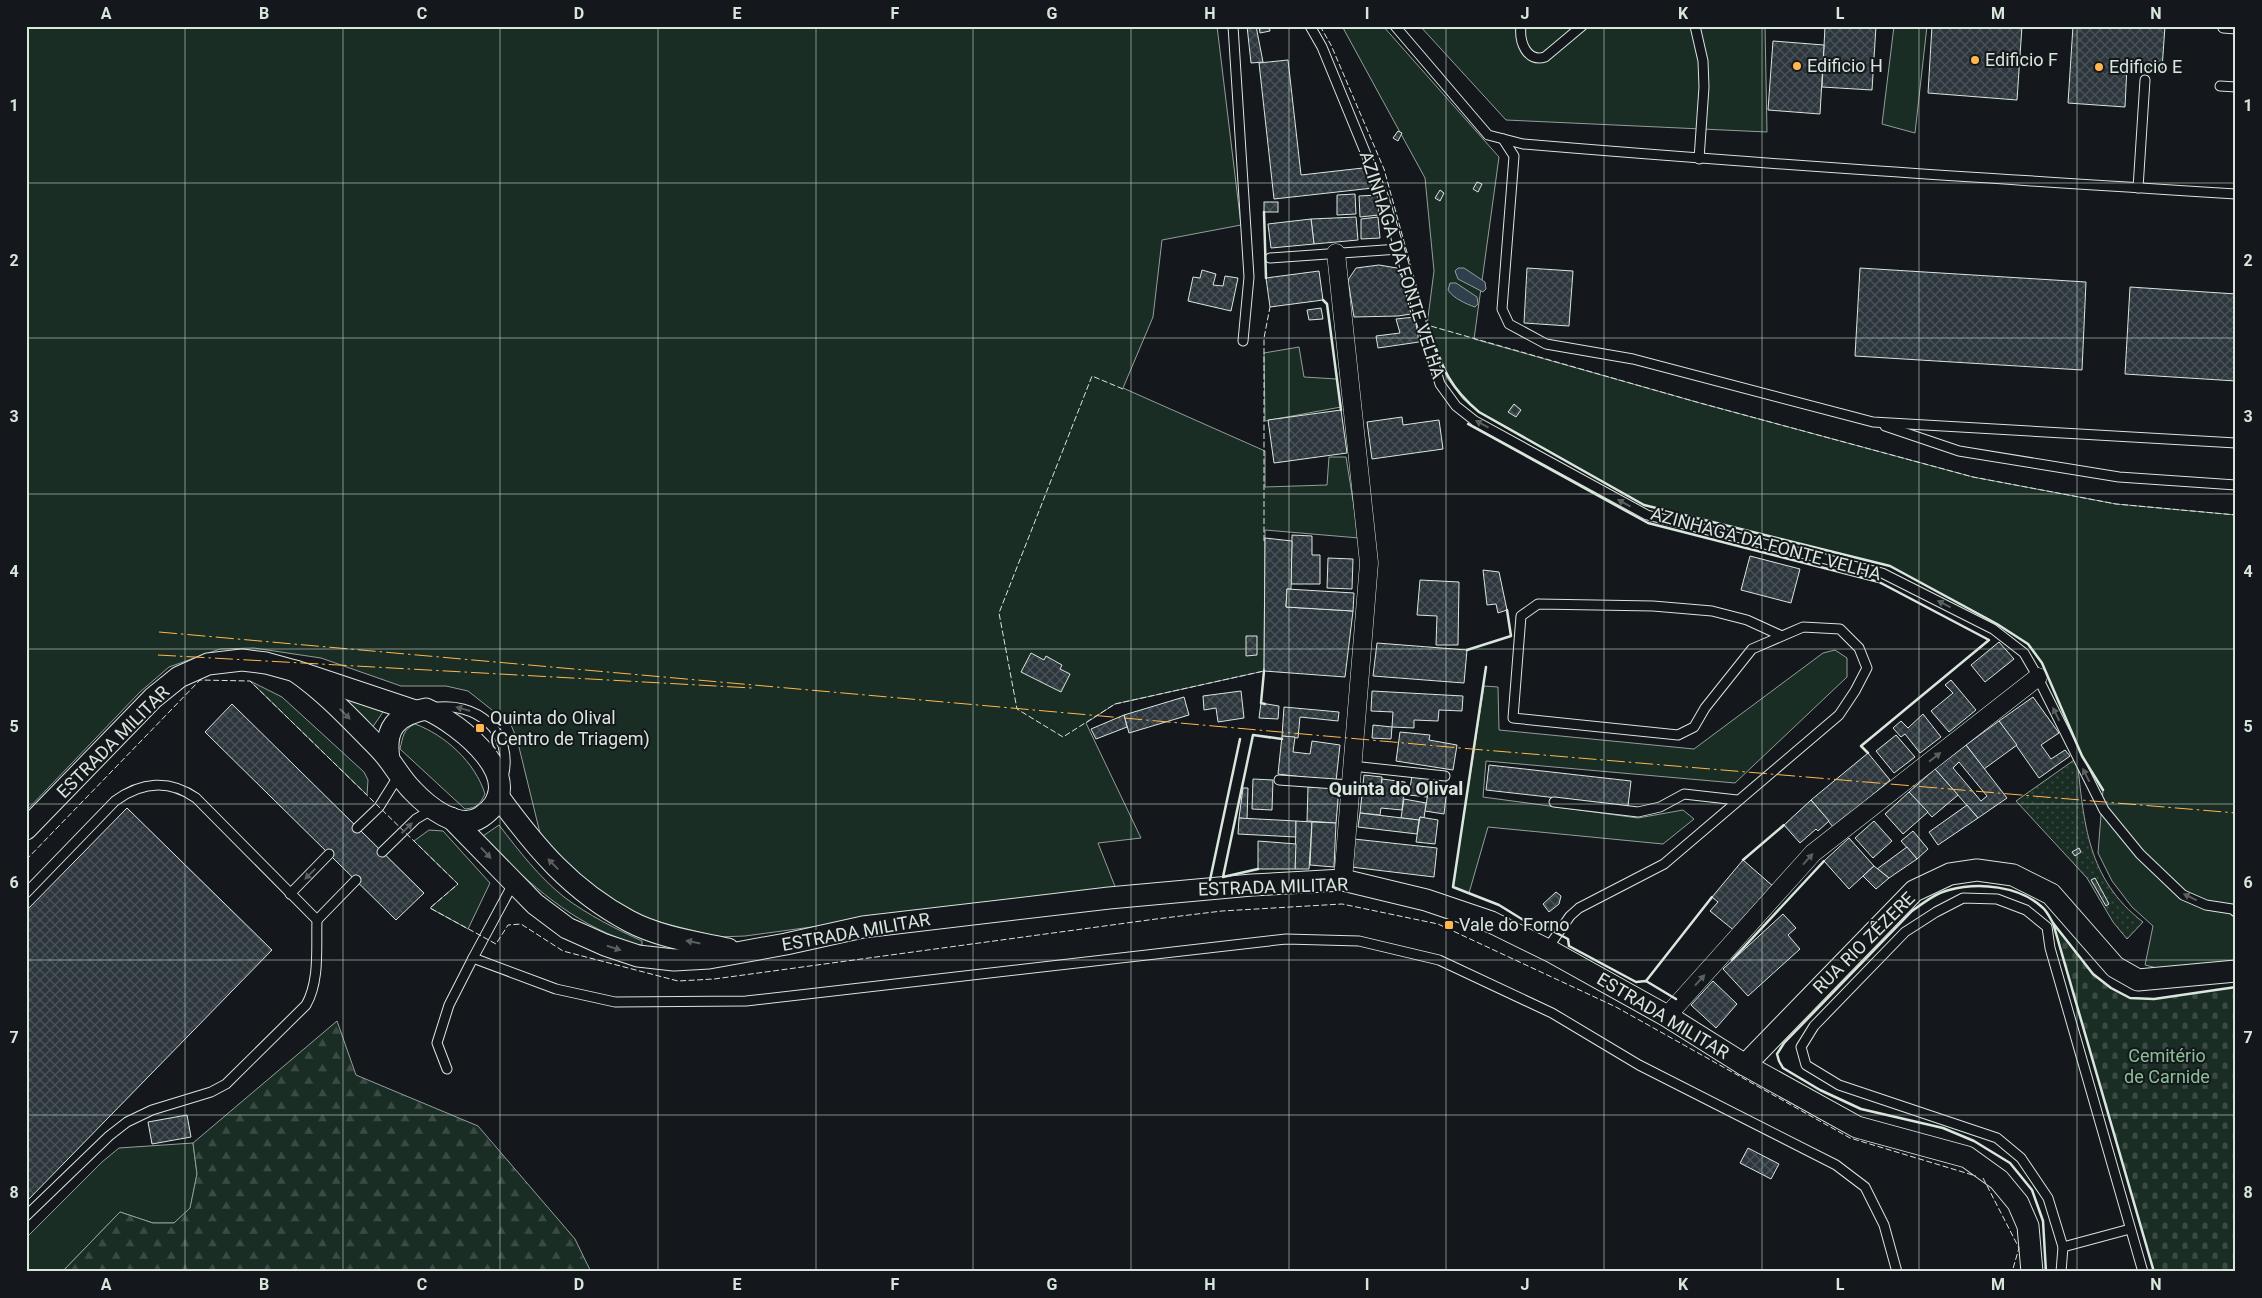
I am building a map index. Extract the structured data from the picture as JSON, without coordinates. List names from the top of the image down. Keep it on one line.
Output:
{"streets":{"street":["ESTRADA MILITAR","RUA RIO ZÊZERE"],"lane":["AZINHAGA DA FONTE VELHA"]},"crossings":[["ESTRADA MILITAR","RUA RIO ZÊZERE"]],"one_way":["AZINHAGA DA FONTE VELHA"],"districts":["Quinta do Olival"],"parks":["Cemitério de Carnide"],"places":{"other":["Edificio F","Edificio H","Edificio E"],"transit":["Quinta do Olival (Centro de Triagem)","Vale do Forno"]},"grid":{"columns":["A","B","C","D","E","F","G","H","I","J","K","L","M","N"],"rows":["1","2","3","4","5","6","7","8"]}}
